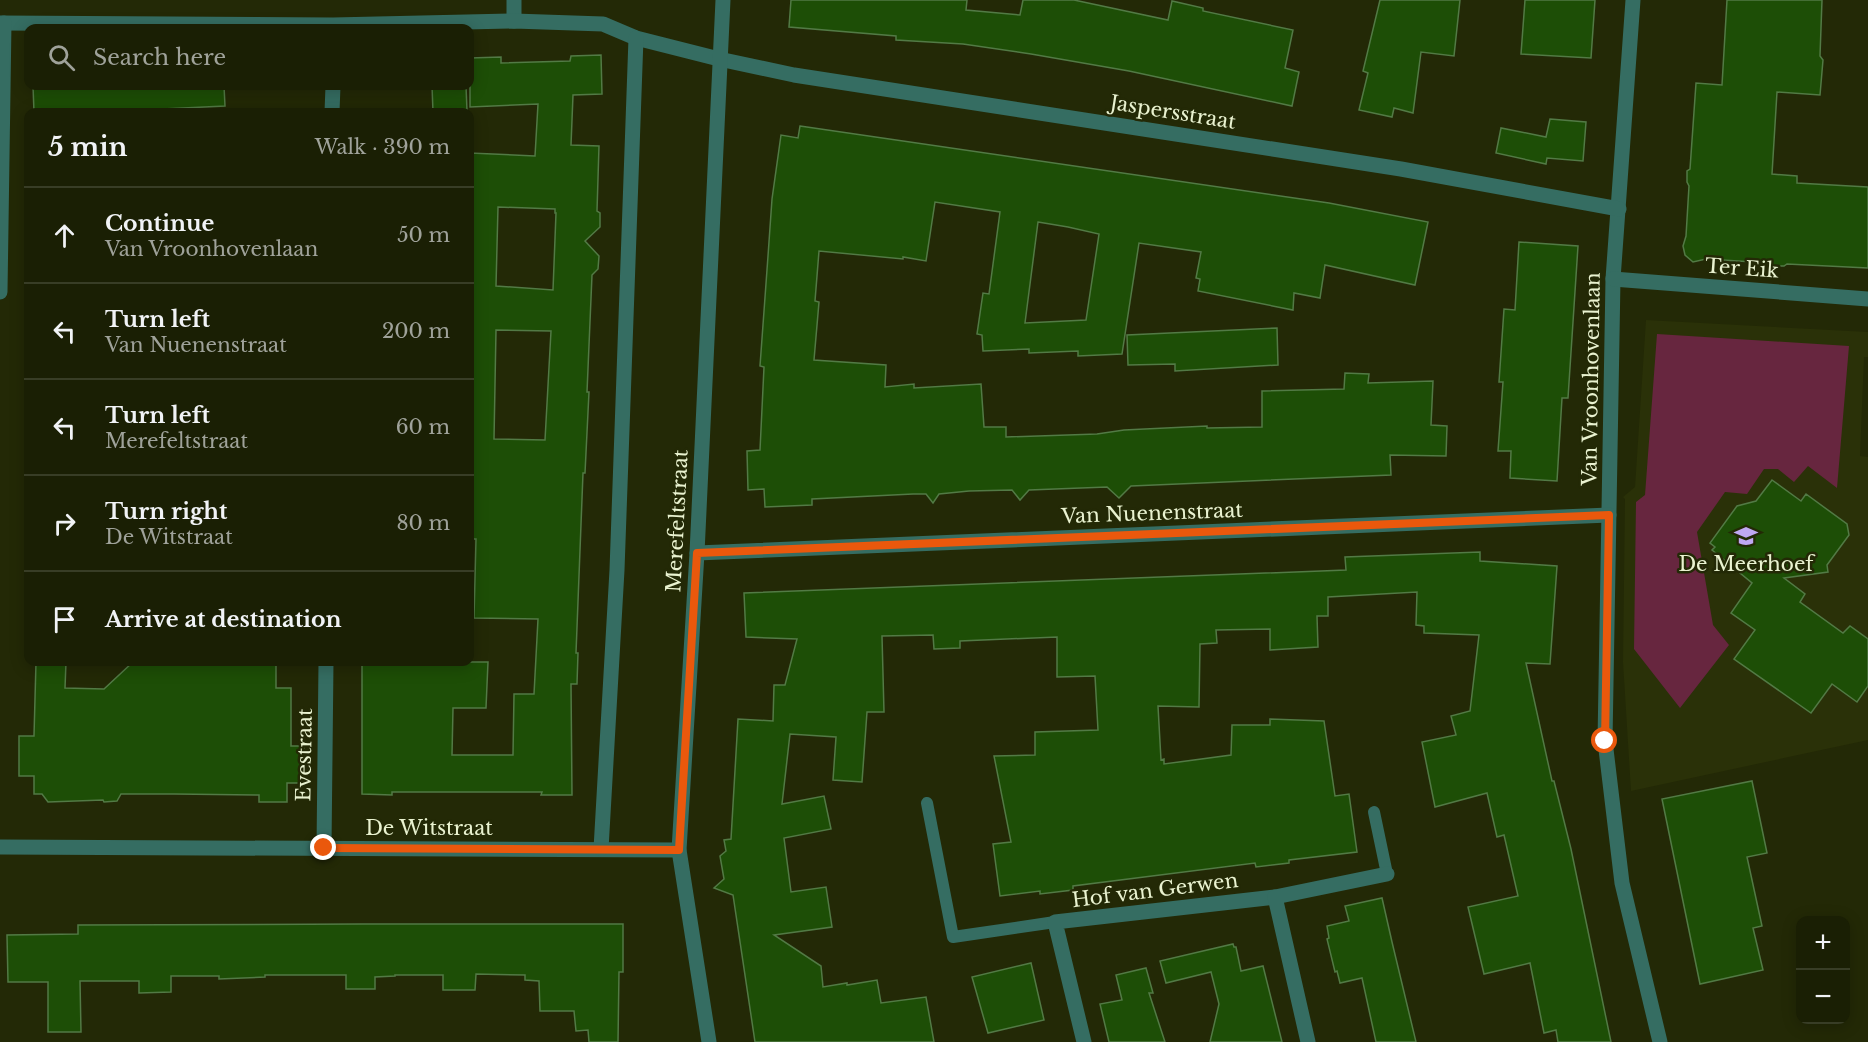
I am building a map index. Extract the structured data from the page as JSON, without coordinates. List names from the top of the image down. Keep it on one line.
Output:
{"streets":{"street":["Jaspersstraat","Ter Eik","Van Vroonhovenlaan","Van Nuenenstraat","Merefeltstraat","Evestraat","De Witstraat","Hof van Gerwen"]},"crossings":[["Jaspersstraat","Van Vroonhovenlaan"],["Jaspersstraat","Merefeltstraat"],["Ter Eik","Van Vroonhovenlaan"],["Van Vroonhovenlaan","Van Nuenenstraat"],["Van Nuenenstraat","Merefeltstraat"],["Merefeltstraat","De Witstraat"],["Evestraat","De Witstraat"]],"places":{"school or university":["De Meerhoef"]},"page":{"search":"Search here","heading":["5 min","Walk · 390 m"],"list":[["Continue","Van Vroonhovenlaan","50 m"],["Turn left","Van Nuenenstraat","200 m"],["Turn left","Merefeltstraat","60 m"],["Turn right","De Witstraat","80 m"],"Arrive at destination"],"map_buttons":["+","−"]}}
